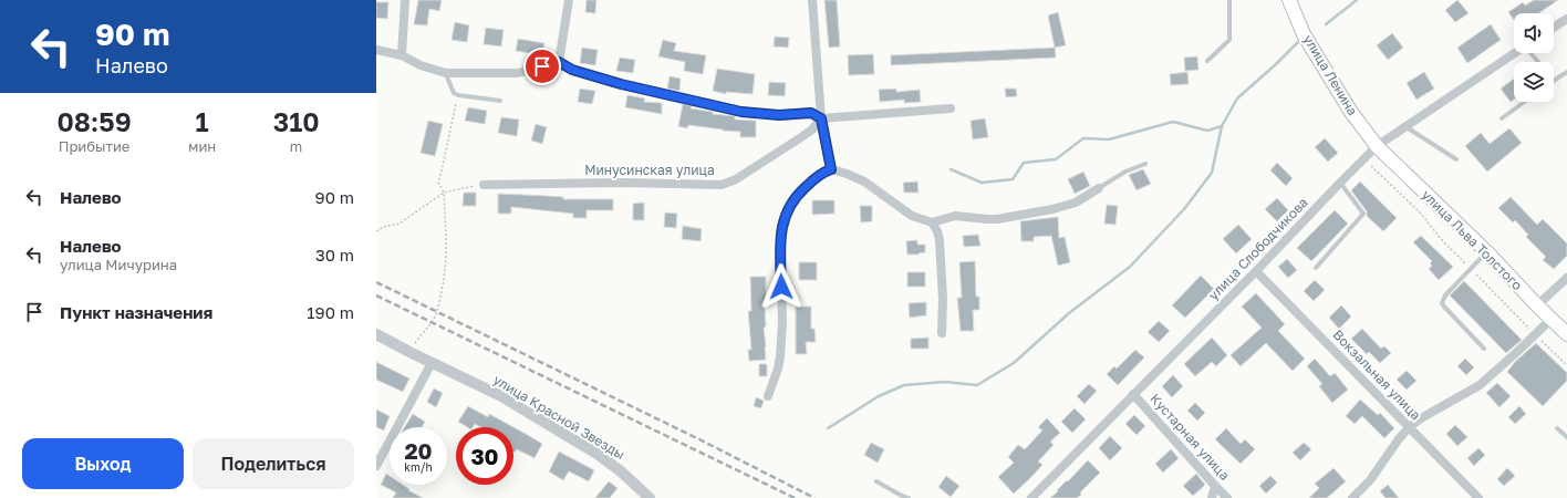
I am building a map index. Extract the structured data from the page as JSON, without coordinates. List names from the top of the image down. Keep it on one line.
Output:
{"streets":{"main road":["улица Ленина","улица Льва Толстого"],"street":["Минусинская улица","улица Слободчикова","Вокзальная улица","улица Красной Звезды","Кустарная улица"]},"crossings":[["улица Ленина","улица Льва Толстого"],["улица Ленина","улица Слободчикова"],["улица Льва Толстого","улица Слободчикова"],["улица Слободчикова","Вокзальная улица"],["улица Слободчикова","Кустарная улица"]],"page":{"turn":["90 m","Налево"],"eta":["08:59","Прибытие","1","мин","310","m"],"list":[{"name":"Налево","value":"90 m"},{"name":"Налево","note":"улица Мичурина","value":"30 m"},{"name":"Пункт назначения","value":"190 m"}],"speed":"20 km/h","limit":"30","buttons":["Выход","Поделиться"]}}
